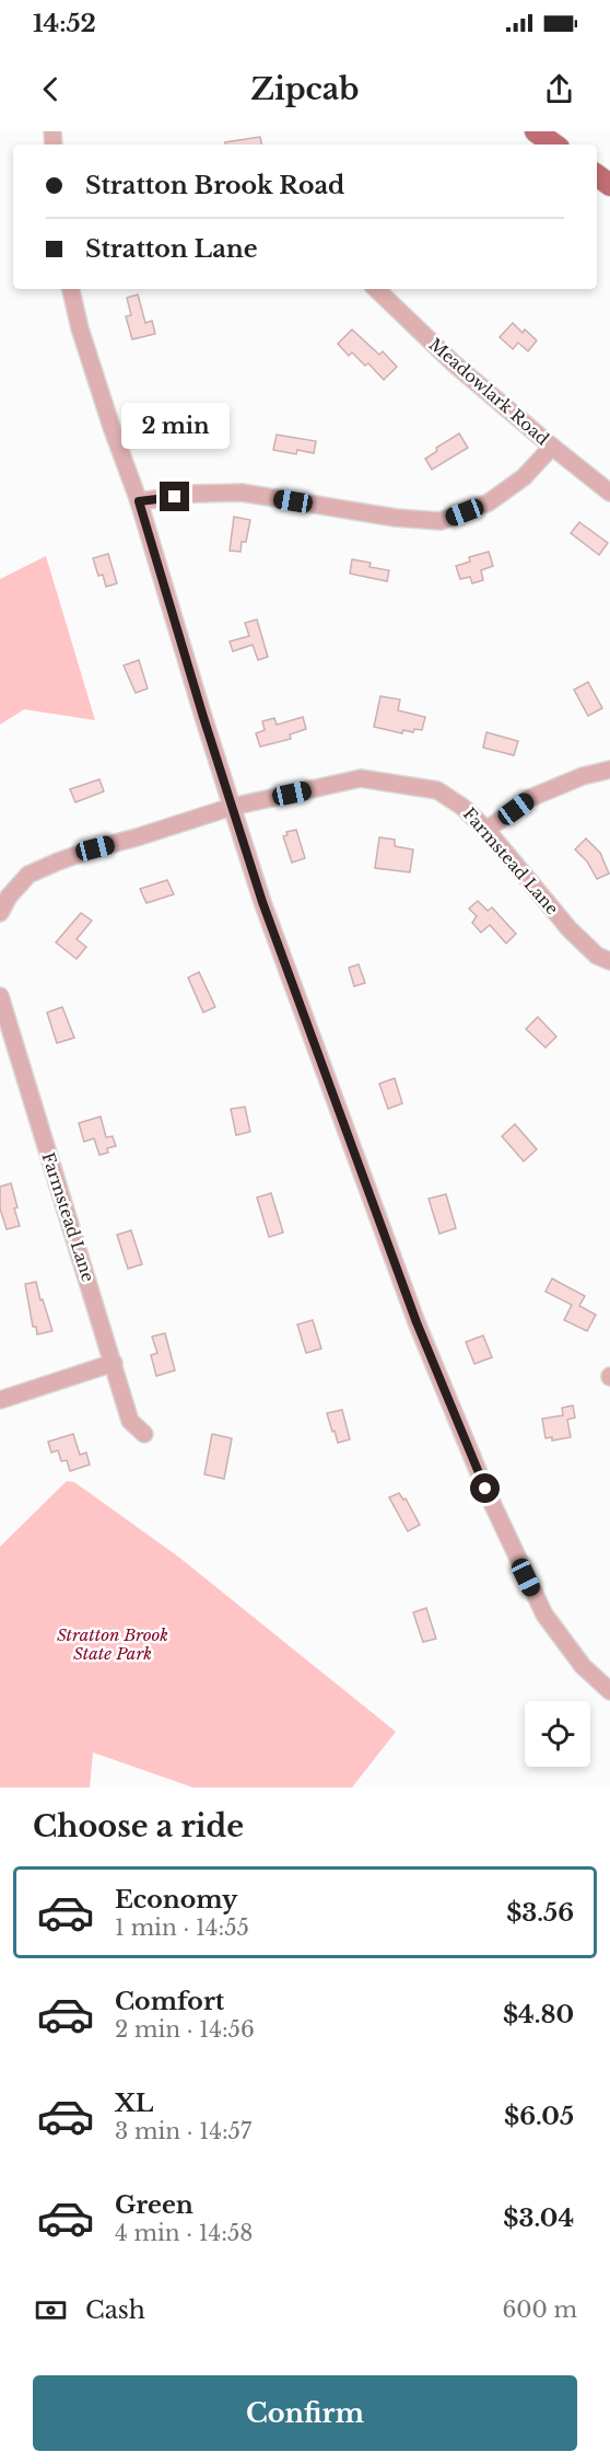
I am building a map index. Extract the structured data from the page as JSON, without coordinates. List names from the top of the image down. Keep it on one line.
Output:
{"streets":{"street":["Meadowlark Road","Farmstead Lane"]},"parks":["Stratton Brook State Park"],"page":{"status":"14:52","header":"Zipcab","banner":["Stratton Brook Road","Stratton Lane"],"bubble":"2 min","heading":"Choose a ride","list":[{"name":"Economy","note":"1 min · 14:55","value":"$3.56"},{"name":"Comfort","note":"2 min · 14:56","value":"$4.80"},{"name":"XL","note":"3 min · 14:57","value":"$6.05"},{"name":"Green","note":"4 min · 14:58","value":"$3.04"}],"pay":["Cash","600 m"],"buttons":"Confirm"}}
